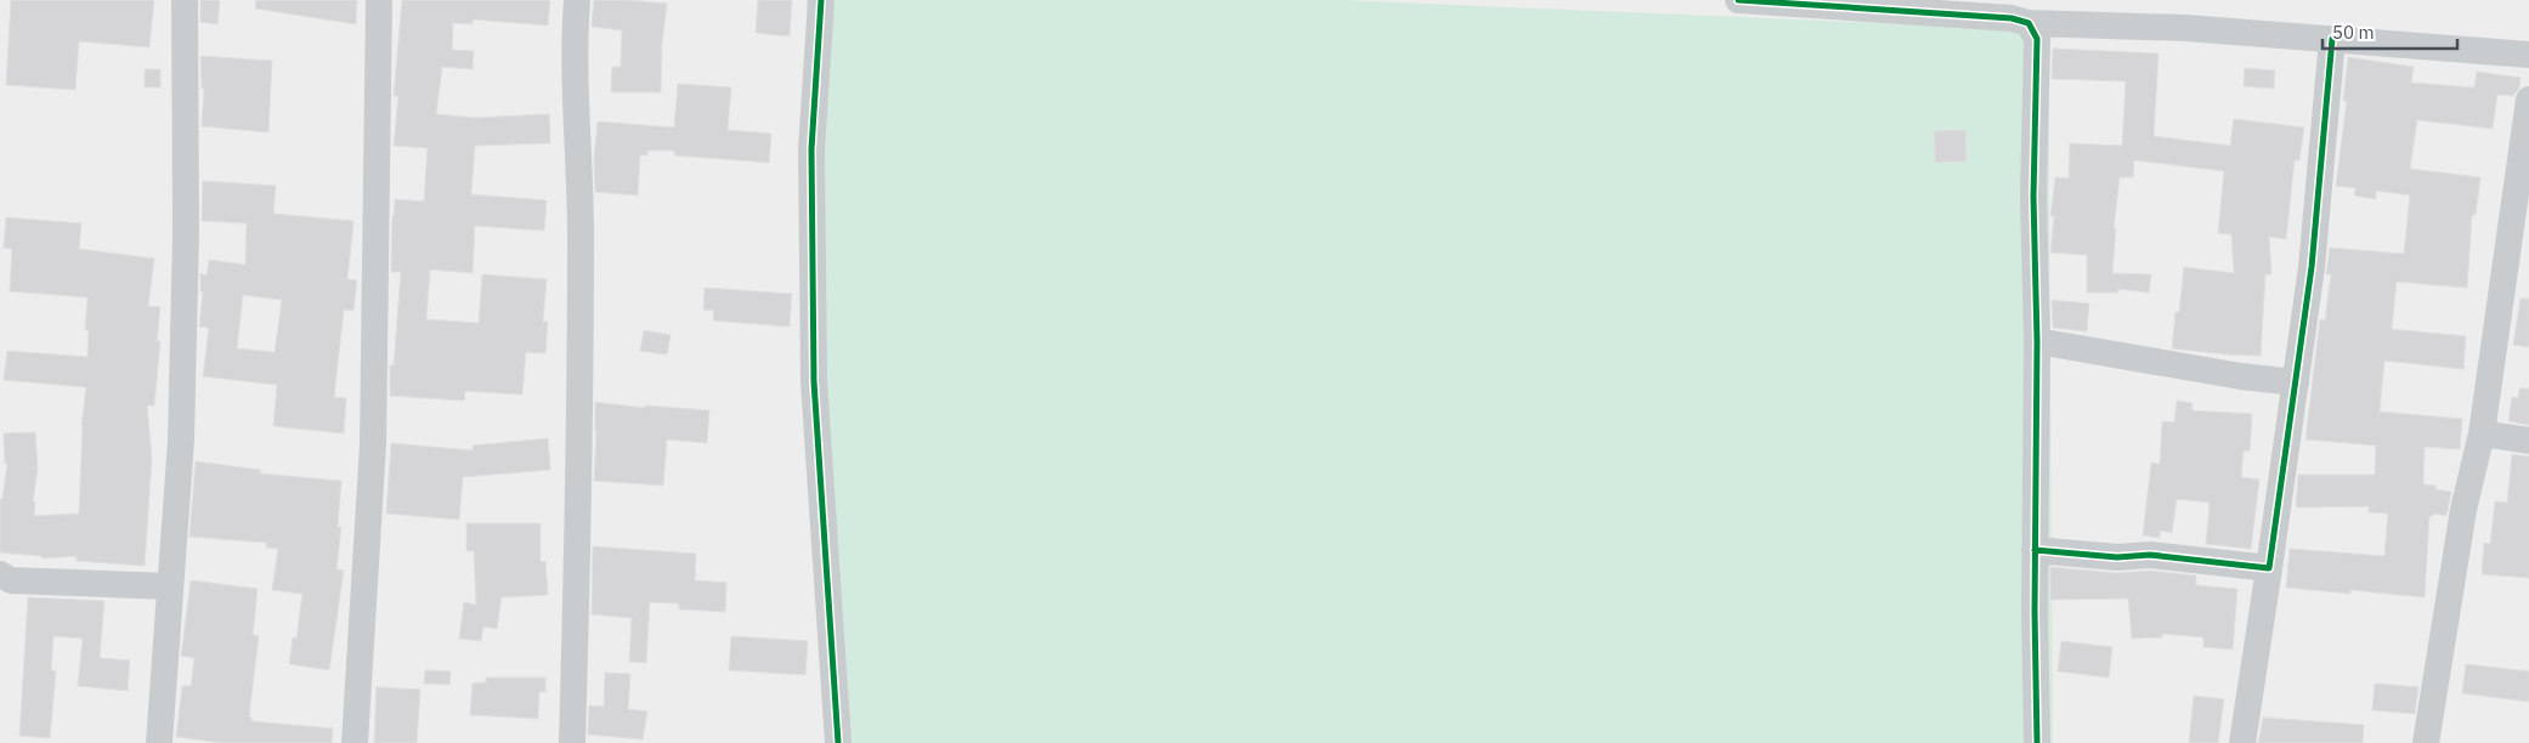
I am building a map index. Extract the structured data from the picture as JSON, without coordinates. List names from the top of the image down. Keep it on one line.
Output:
{"scale_bar":"50 m"}
